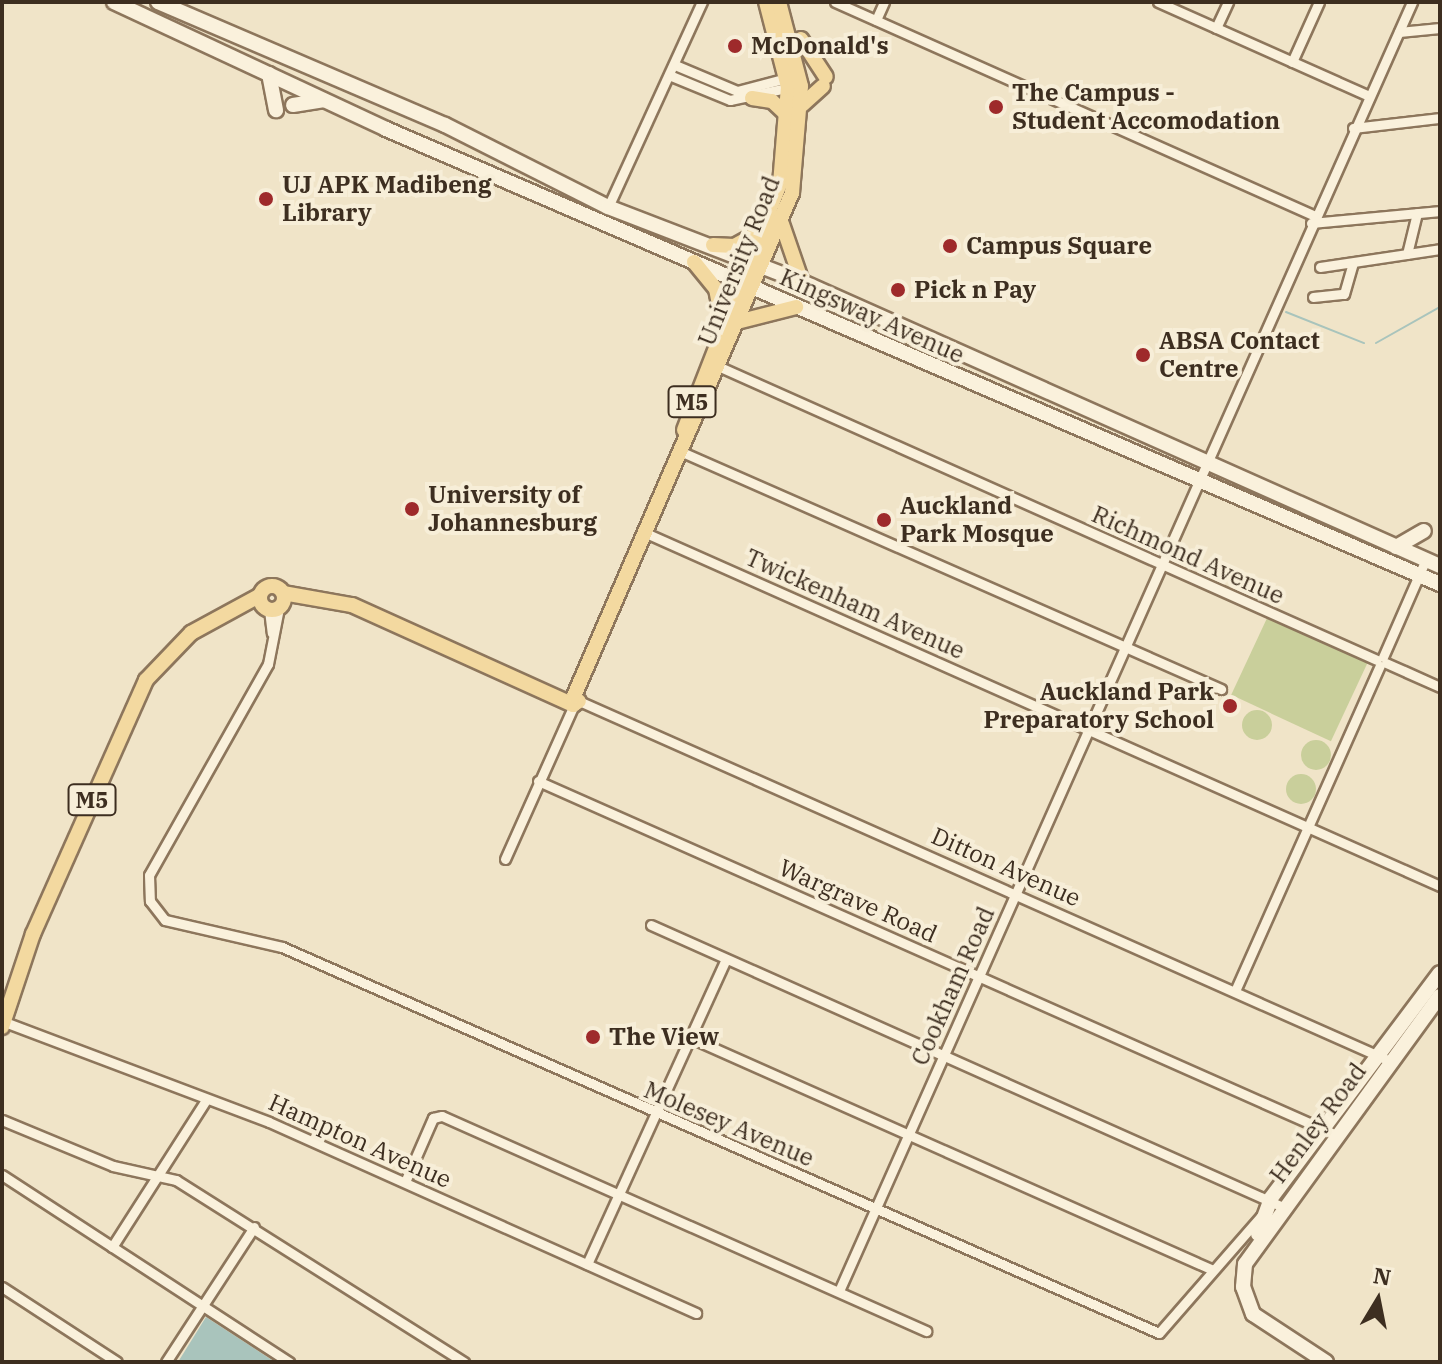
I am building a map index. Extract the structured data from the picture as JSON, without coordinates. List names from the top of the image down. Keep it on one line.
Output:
{"streets":{"main road":["University Road","Kingsway Avenue","M5","Ditton Avenue","Henley Road"],"street":["Richmond Avenue","Twickenham Avenue","Wargrave Road","Cookham Road","Molesey Avenue","Hampton Avenue"]},"crossings":[["University Road","Kingsway Avenue"],["University Road","Richmond Avenue"],["University Road","Twickenham Avenue"],["University Road","Ditton Avenue"],["University Road","Wargrave Road"],["Kingsway Avenue","Cookham Road"],["M5","Ditton Avenue"],["M5","Molesey Avenue"],["M5","Hampton Avenue"],["Richmond Avenue","Cookham Road"],["Twickenham Avenue","Cookham Road"],["Ditton Avenue","Cookham Road"],["Ditton Avenue","Henley Road"],["Ditton Avenue","Molesey Avenue"],["Wargrave Road","Cookham Road"],["Wargrave Road","Henley Road"],["Cookham Road","Molesey Avenue"],["Henley Road","Molesey Avenue"]],"places":["McDonald's","The Campus - Student Accomodation","UJ APK Madibeng Library","Campus Square","Pick n Pay","ABSA Contact Centre","University of Johannesburg","Auckland Park Mosque","Auckland Park Preparatory School","The View"],"north":"top"}
